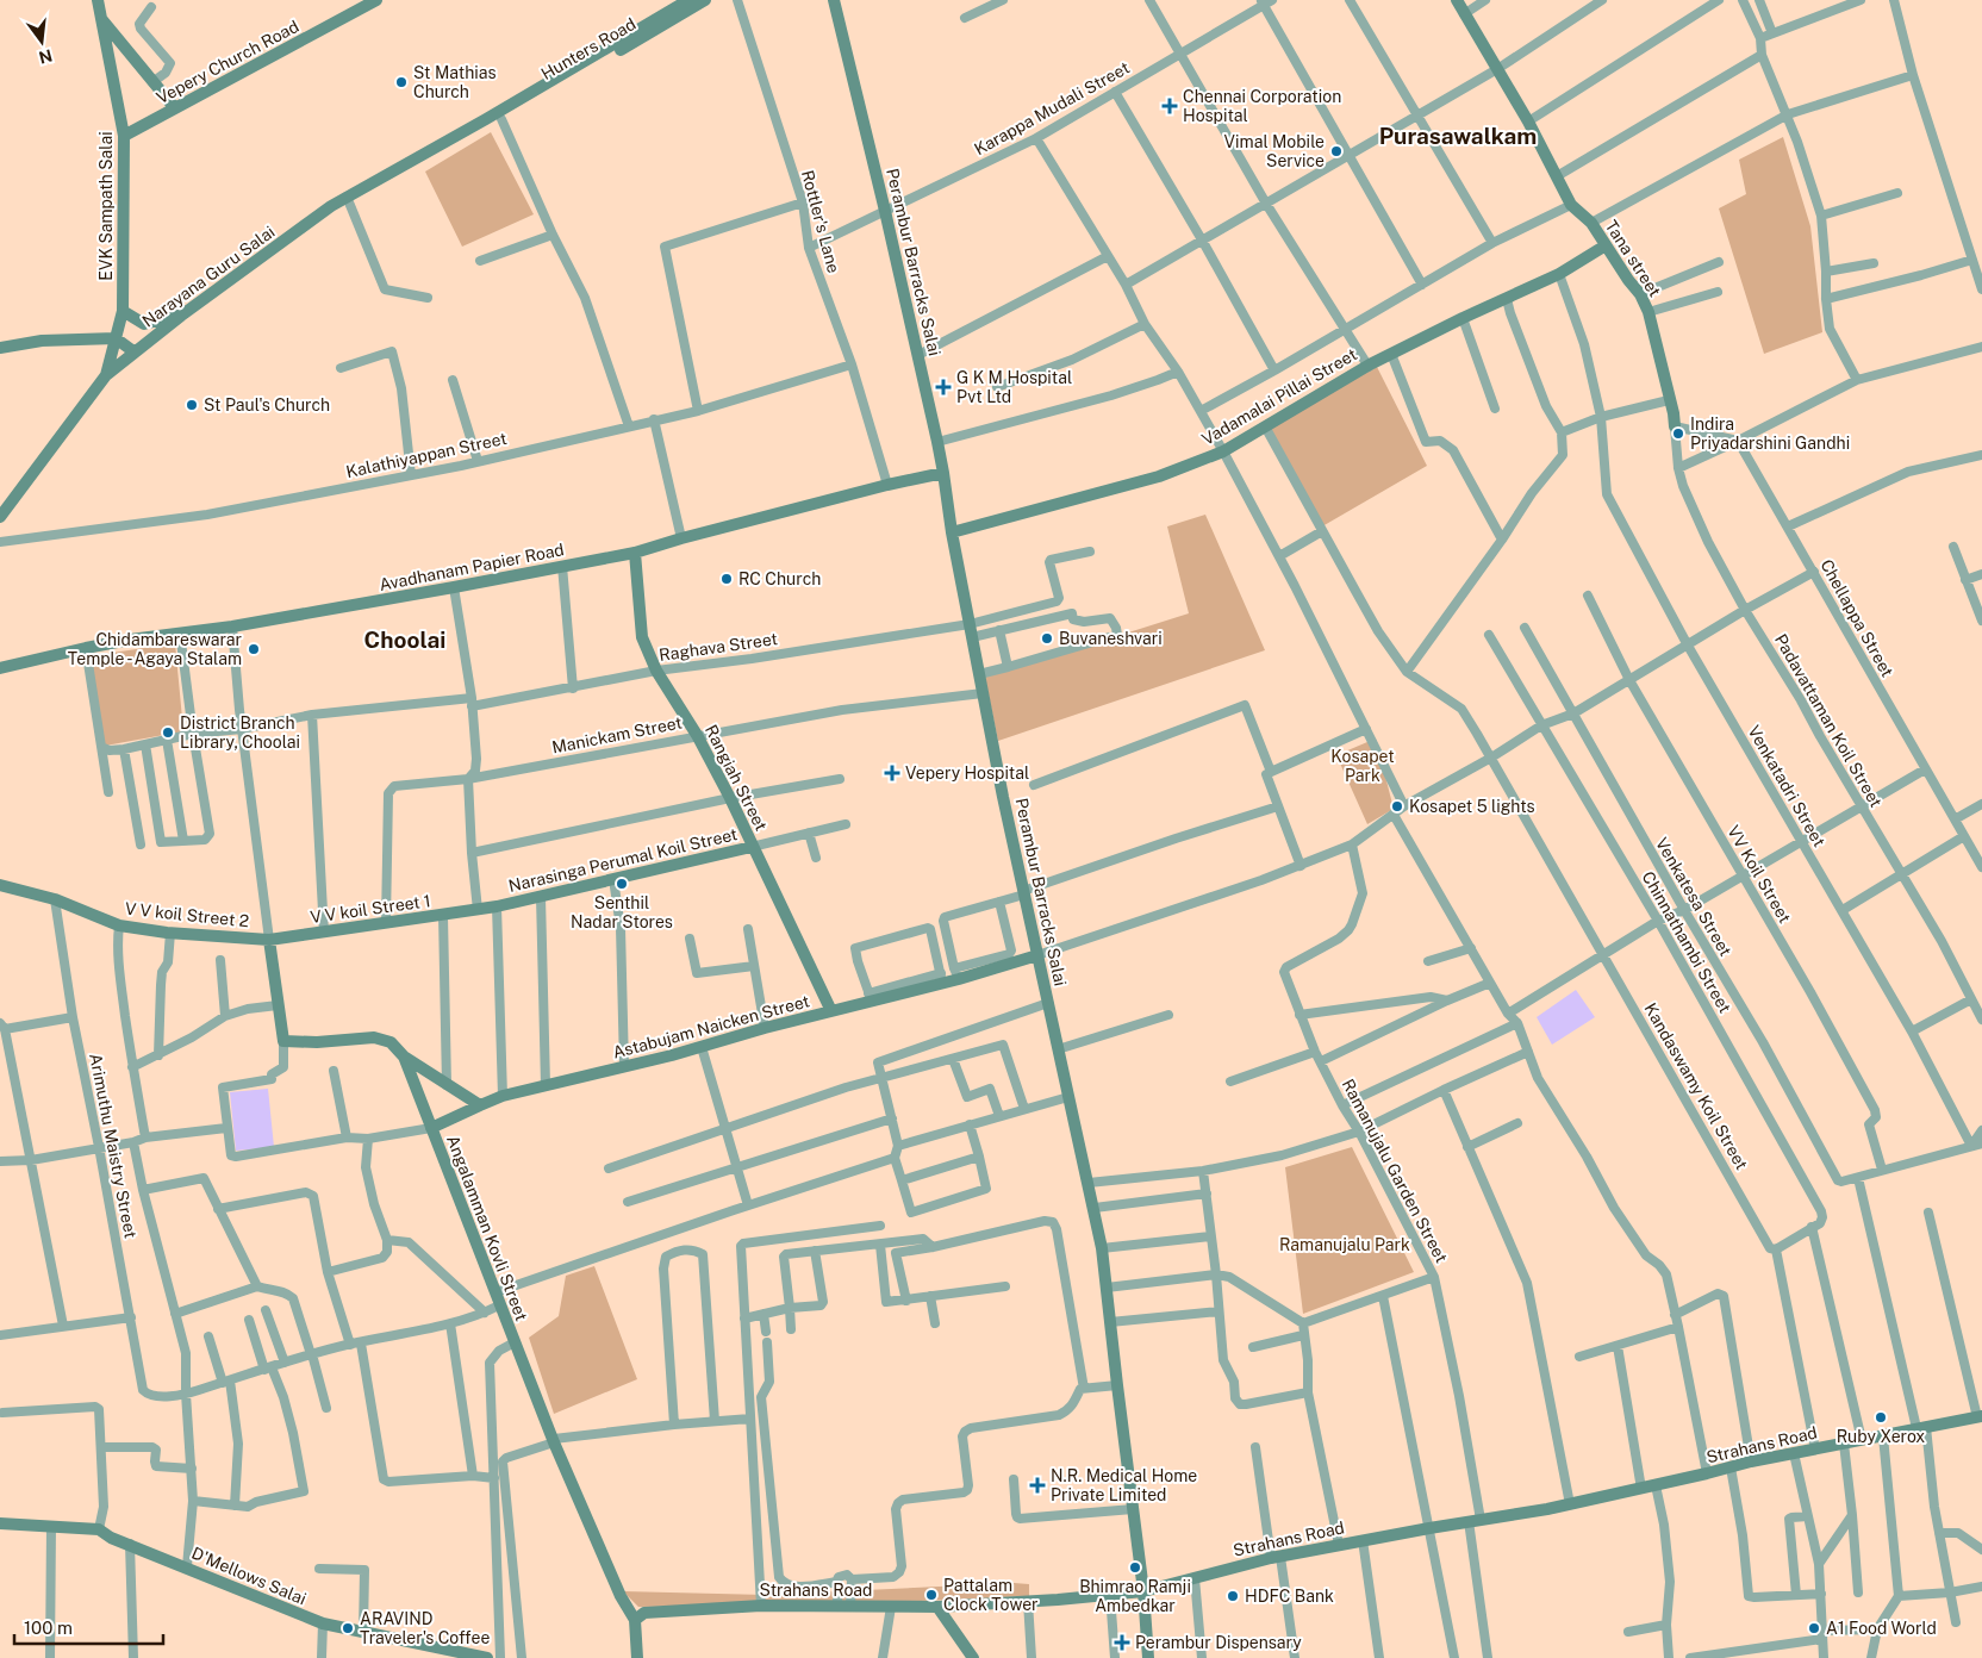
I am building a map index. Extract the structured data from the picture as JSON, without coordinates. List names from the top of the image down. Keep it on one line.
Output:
{"streets":{"street":["Hunters Road","Vepery Church Road","Karappa Mudali Street","EVK Sampath Salai","Rottler's Lane","Tana street","Perambur Barracks Salai","Narayana Guru Salai","Vadamalai Pillai Street","Kalathiyappan Street","Avadhanam Papier Road","Chellappa Street","Raghava Street","Padavattaman Koil Street","Manickam Street","Rangiah Street","Venkatadri Street","Narasinga Perumal Koil Street","VV Koil Street","Venkatesa Street","V V koil Street 1","V V koil Street 2","Chinnathambi Street","Astabujam Naicken Street","Kandaswamy Koil Street","Arimuthu Maistry Street","Ramanujalu Garden Street","Angalamman Kovli Street","Strahans Road","D'Mellows Salai"]},"crossings":[["Vepery Church Road","EVK Sampath Salai"],["Karappa Mudali Street","Rottler's Lane"],["Karappa Mudali Street","Perambur Barracks Salai"],["EVK Sampath Salai","Narayana Guru Salai"],["Rottler's Lane","Kalathiyappan Street"],["Rottler's Lane","Avadhanam Papier Road"],["Tana street","Vadamalai Pillai Street"],["Tana street","Padavattaman Koil Street"],["Perambur Barracks Salai","Vadamalai Pillai Street"],["Perambur Barracks Salai","Avadhanam Papier Road"],["Perambur Barracks Salai","Raghava Street"],["Perambur Barracks Salai","Manickam Street"],["Perambur Barracks Salai","Astabujam Naicken Street"],["Perambur Barracks Salai","Strahans Road"],["Vadamalai Pillai Street","Venkatadri Street"],["Vadamalai Pillai Street","Kandaswamy Koil Street"],["Avadhanam Papier Road","Rangiah Street"],["Raghava Street","Rangiah Street"],["Manickam Street","Rangiah Street"],["Manickam Street","V V koil Street 1"],["Rangiah Street","Narasinga Perumal Koil Street"],["Rangiah Street","Astabujam Naicken Street"],["Narasinga Perumal Koil Street","V V koil Street 1"],["V V koil Street 1","V V koil Street 2"],["V V koil Street 2","Arimuthu Maistry Street"],["Astabujam Naicken Street","Angalamman Kovli Street"],["Kandaswamy Koil Street","Strahans Road"],["Ramanujalu Garden Street","Strahans Road"],["Angalamman Kovli Street","Strahans Road"]],"districts":["Purasawalkam","Choolai"],"parks":["Kosapet Park","Ramanujalu Park"],"places":{"other":["St Mathias Church","Vimal Mobile Service","St Paul's Church","Indira Priyadarshini Gandhi","RC Church","Buvaneshvari","Chidambareswarar Temple - Agaya Stalam","District Branch Library, Choolai","Kosapet 5 lights","Senthil Nadar Stores","Ruby Xerox","Bhimrao Ramji Ambedkar","Pattalam Clock Tower","HDFC Bank","ARAVIND Traveler's Coffee","A1 Food World"],"health":["Chennai Corporation Hospital","G K M Hospital Pvt Ltd","Vepery Hospital","N.R. Medical Home Private Limited","Perambur Dispensary"]},"scale_bar":"100 m","north":"bottom"}
